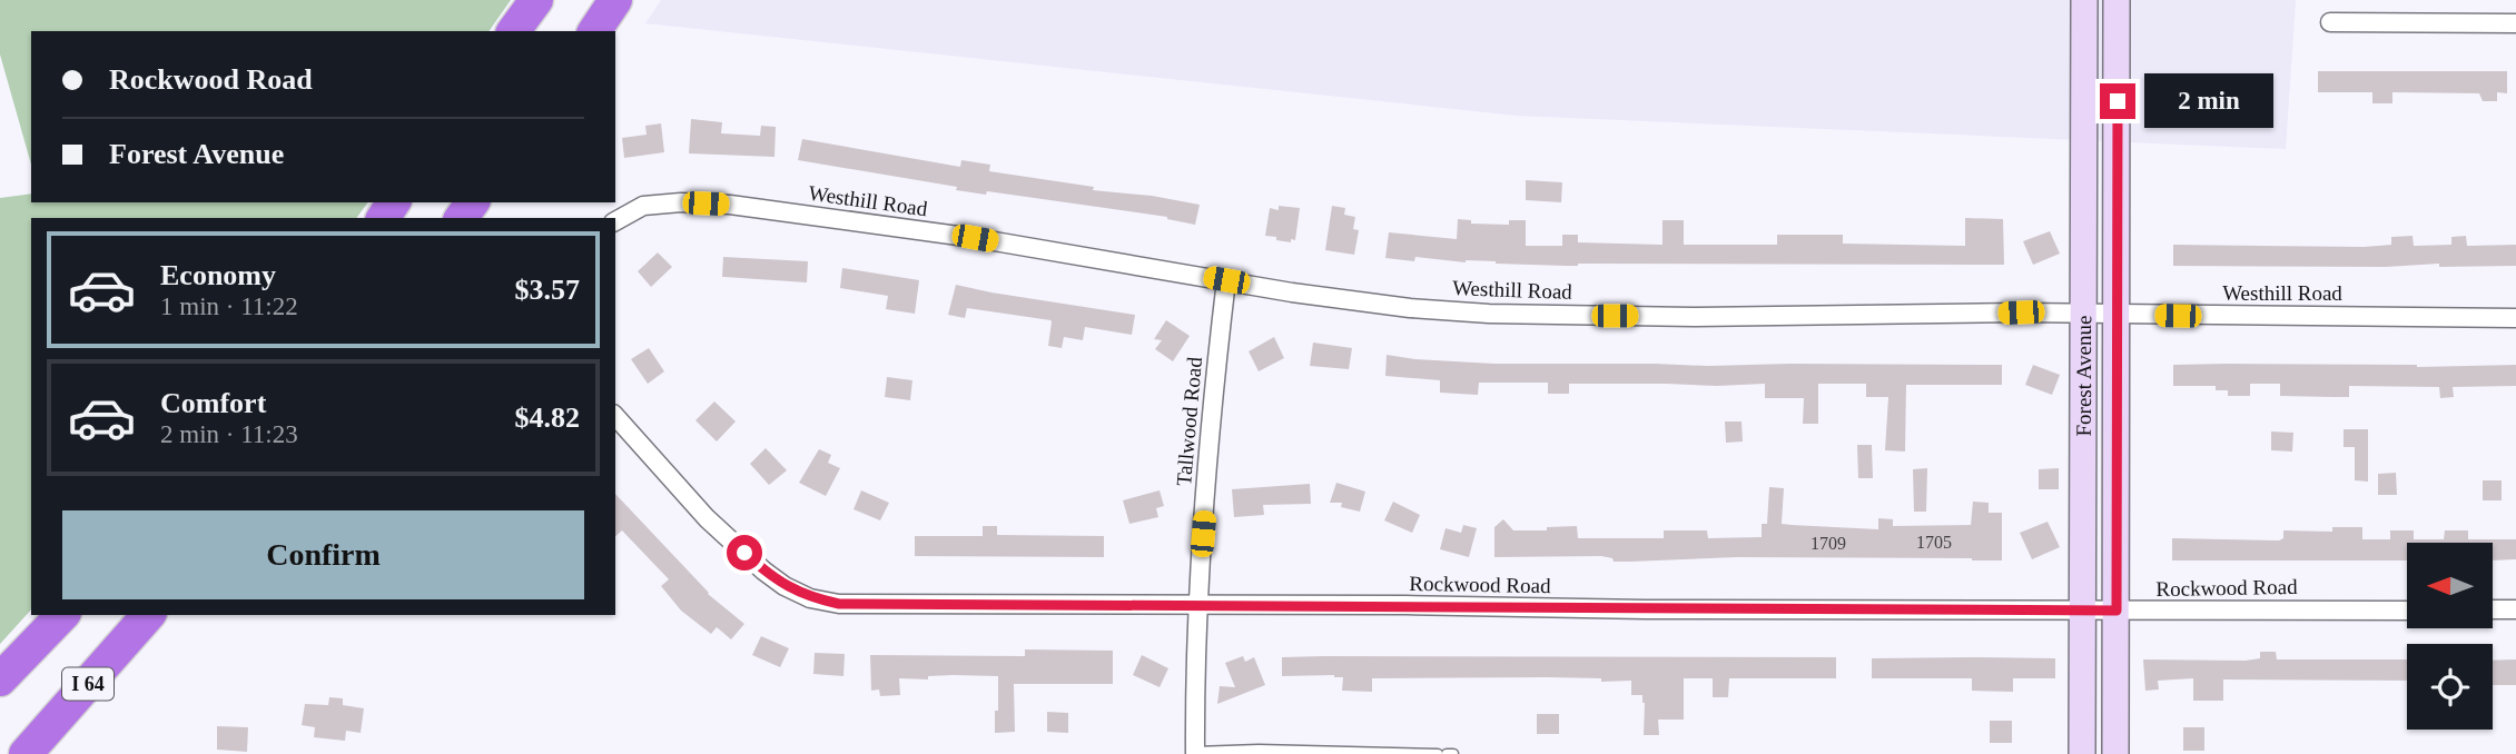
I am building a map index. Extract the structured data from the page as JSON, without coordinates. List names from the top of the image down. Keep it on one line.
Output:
{"streets":{"highway":["I 64"],"main road":["Forest Avenue"],"street":["Westhill Road","Tallwood Road","Rockwood Road"]},"crossings":[["Westhill Road","Forest Avenue"],["Westhill Road","Tallwood Road"],["Forest Avenue","Rockwood Road"],["Tallwood Road","Rockwood Road"]],"house_numbers":["1705","1709"],"north":"left","page":{"banner":["Rockwood Road","Forest Avenue"],"bubble":"2 min","list":[{"name":"Economy","note":"1 min · 11:22","value":"$3.57"},{"name":"Comfort","note":"2 min · 11:23","value":"$4.82"}],"buttons":"Confirm"}}
